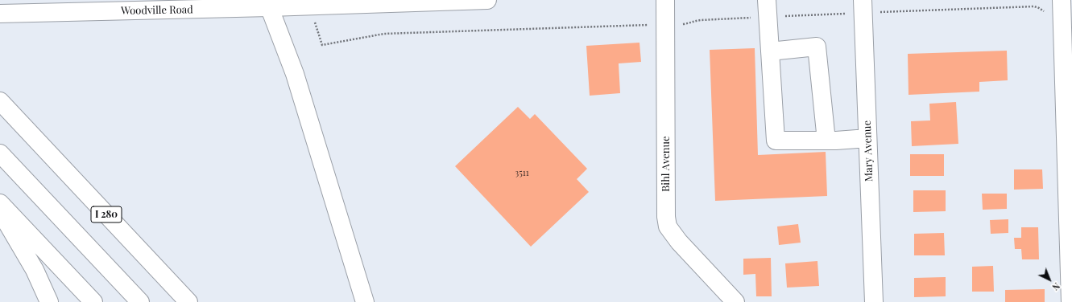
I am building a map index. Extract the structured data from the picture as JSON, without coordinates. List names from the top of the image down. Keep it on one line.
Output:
{"streets":{"main road":["Woodville Road","Mary Avenue","Bihl Avenue","I 280"]},"house_numbers":["3511"],"north":"bottom right"}
